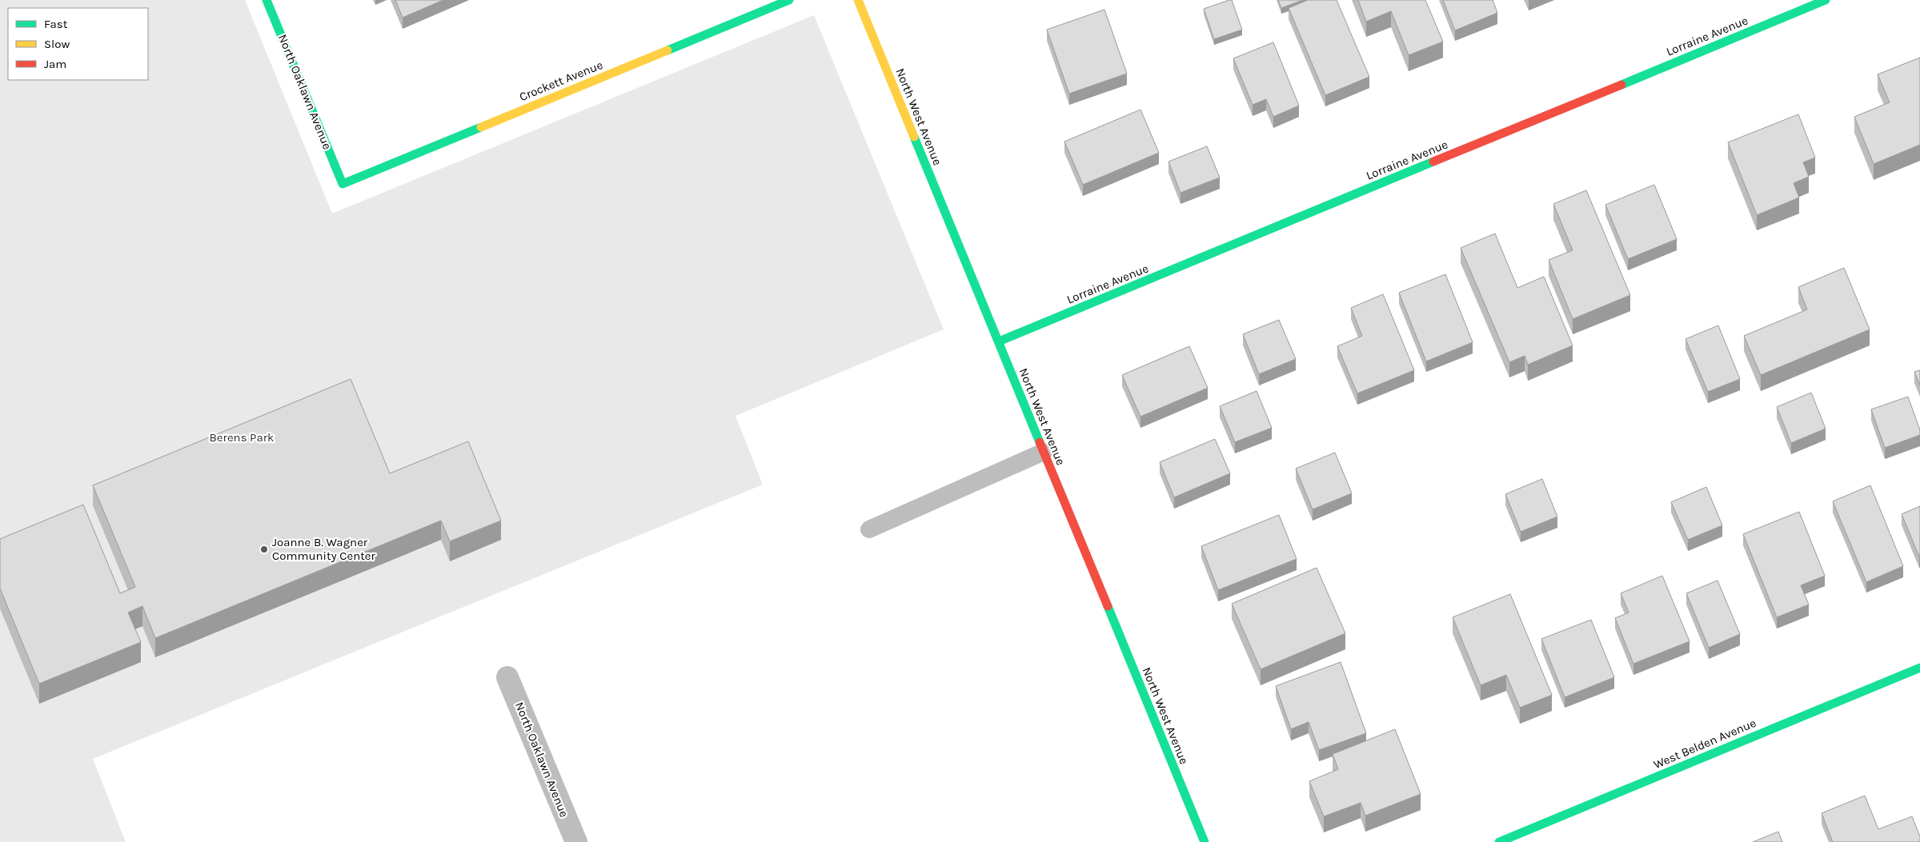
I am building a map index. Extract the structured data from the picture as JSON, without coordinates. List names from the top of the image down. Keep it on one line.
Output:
{"streets":{"street":["Lorraine Avenue","Crockett Avenue","North Oaklawn Avenue","North West Avenue","West Belden Avenue"]},"crossings":[["Lorraine Avenue","North West Avenue"],["Crockett Avenue","North Oaklawn Avenue"]],"parks":["Berens Park"],"places":["Joanne B. Wagner Community Center"],"legend":["Fast","Slow","Jam"]}
